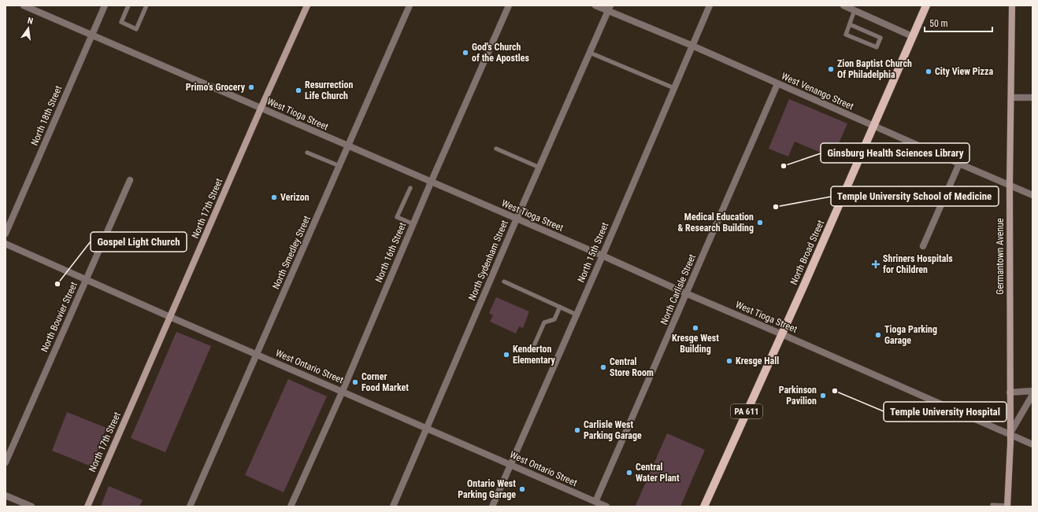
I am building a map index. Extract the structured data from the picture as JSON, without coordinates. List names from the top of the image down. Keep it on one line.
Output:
{"streets":{"main road":["North Broad Street","PA 611"],"street":["West Venango Street","West Tioga Street","North 18th Street","North 17th Street","North Smedley Street","North 16th Street","North 15th Street","Germantown Avenue","North Sydenham Street","North Carlisle Street","North Bouvier Street","West Ontario Street"]},"crossings":[["West Venango Street","North 15th Street"],["West Venango Street","North Broad Street"],["West Venango Street","Germantown Avenue"],["West Venango Street","North Sydenham Street"],["West Venango Street","North Carlisle Street"],["West Tioga Street","North 18th Street"],["West Tioga Street","North 17th Street"],["West Tioga Street","North Smedley Street"],["West Tioga Street","North 16th Street"],["West Tioga Street","North 15th Street"],["West Tioga Street","North Broad Street"],["West Tioga Street","Germantown Avenue"],["West Tioga Street","North Sydenham Street"],["West Tioga Street","North Carlisle Street"],["North 17th Street","West Ontario Street"],["North Smedley Street","West Ontario Street"],["North 16th Street","West Ontario Street"],["North 15th Street","West Ontario Street"],["North Sydenham Street","West Ontario Street"],["North Carlisle Street","West Ontario Street"],["North Bouvier Street","West Ontario Street"]],"places":{"other":["God's Church of the Apostles","Zion Baptist Church Of Philadelphia","City View Pizza","Primo's Grocery","Resurrection Life Church","Ginsburg Health Sciences Library","Verizon","Temple University School of Medicine","Medical Education & Research Building","Gospel Light Church","Kresge West Building","Tioga Parking Garage","Kenderton Elementary","Kresge Hall","Central Store Room","Corner Food Market","Temple University Hospital","Parkinson Pavilion","Carlisle West Parking Garage","Central Water Plant","Ontario West Parking Garage"],"health":["Shriners Hospitals for Children"]},"scale_bar":"50 m","north":"top"}
